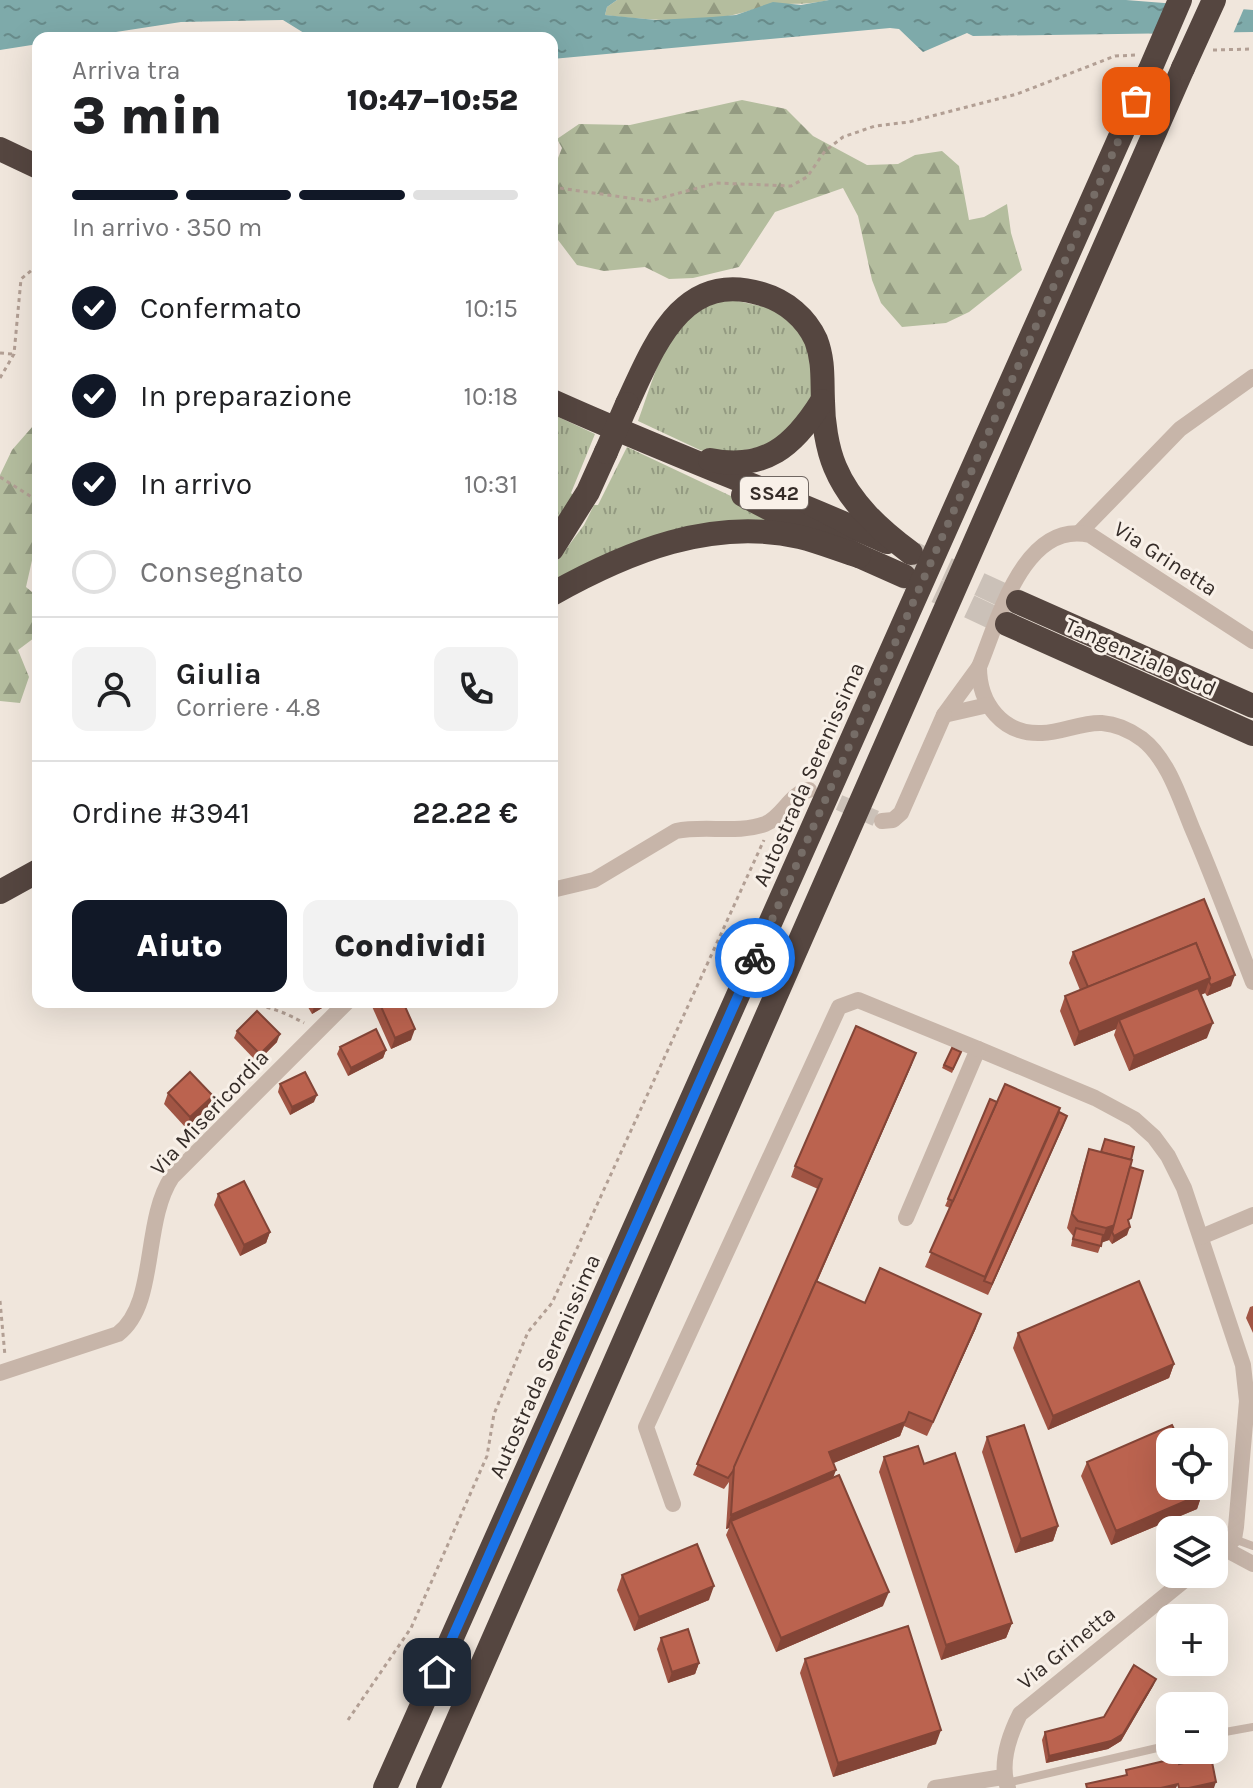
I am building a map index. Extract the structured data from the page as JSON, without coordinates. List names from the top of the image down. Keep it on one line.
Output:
{"streets":{"highway":["SS42","Tangenziale Sud","Autostrada Serenissima"],"street":["Via Grinetta","Via Misericordia"]},"page":{"heading":["3 min","Arriva tra","10:47–10:52"],"panel":["Giulia","Corriere · 4.8","Ordine #3941","22.22 €"],"bar":"In arrivo · 350 m","list":[["Confermato","10:15"],["In preparazione","10:18"],["In arrivo","10:31"],"Consegnato"],"buttons":["Aiuto","Condividi"],"map_buttons":["+","−"]}}
